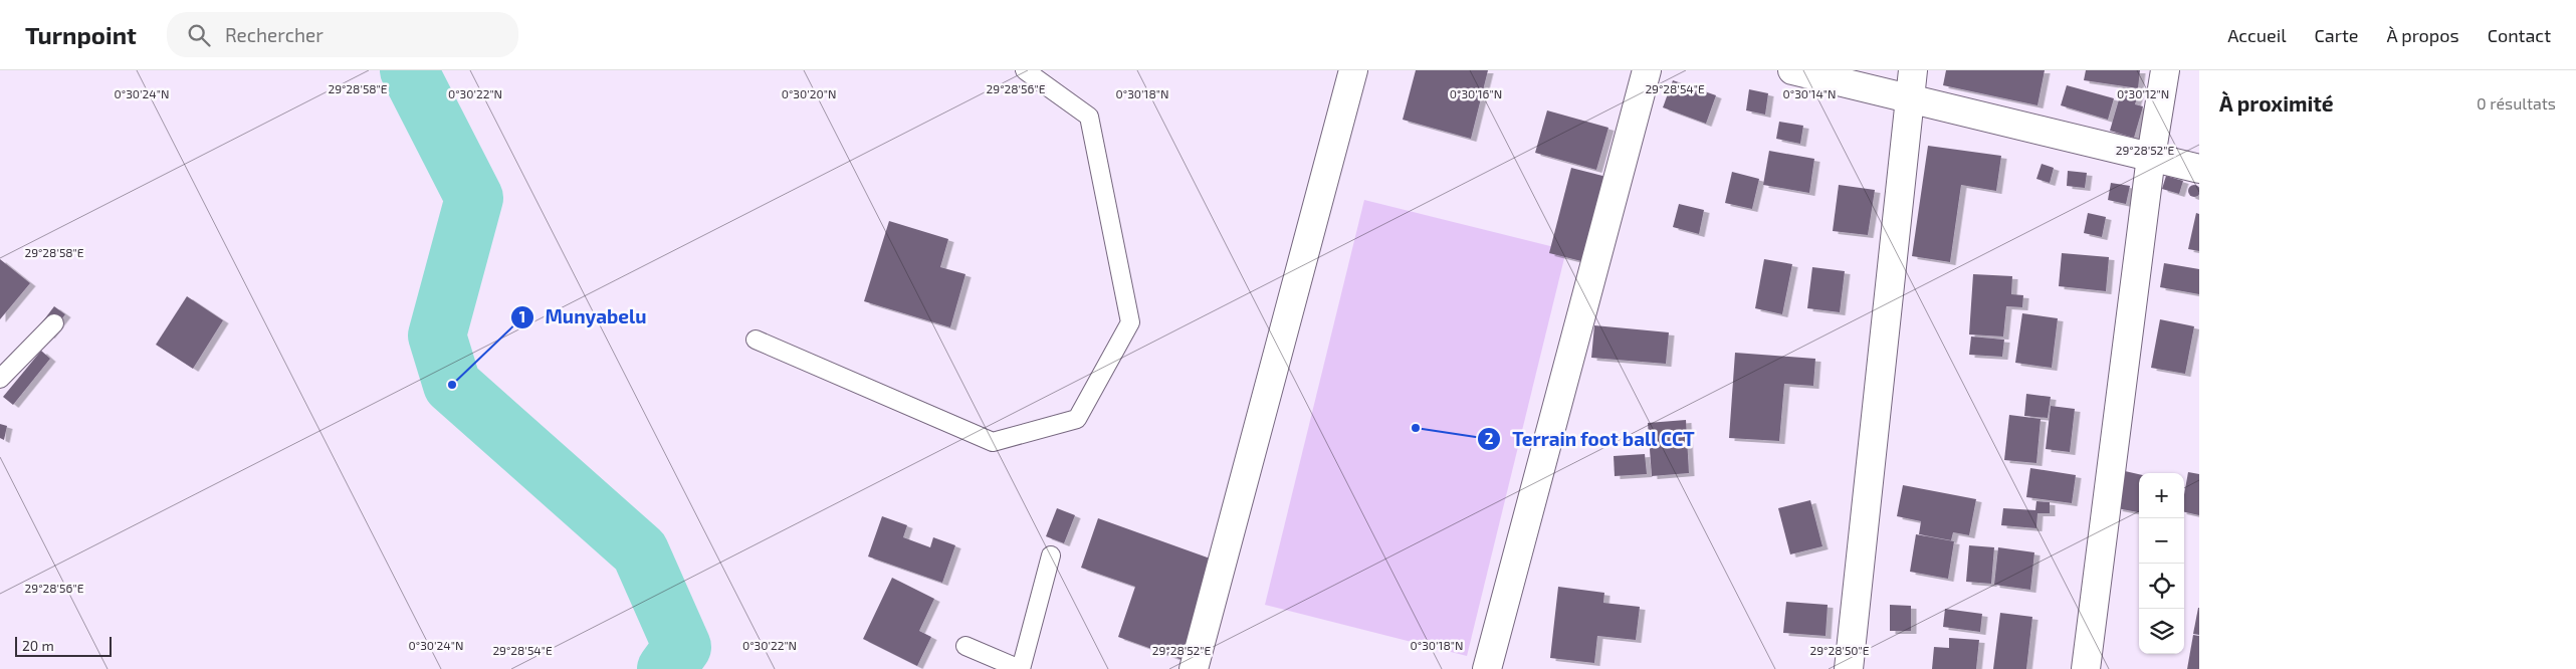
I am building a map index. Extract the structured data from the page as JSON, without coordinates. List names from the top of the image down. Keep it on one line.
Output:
{"places":["Munyabelu","Terrain foot ball CCT"],"scale_bar":"20 m","page":{"header":"Turnpoint","search":"Rechercher","nav":["Accueil","Carte","À propos","Contact"],"heading":["À proximité","0 résultats"],"map_buttons":["+","−"],"scale":"20 m"},"coordinates":["29°28'58\"E","29°28'56\"E","29°28'54\"E","0°30'12\"N","0°30'24\"N","0°30'22\"N","0°30'20\"N","0°30'18\"N","0°30'16\"N","0°30'14\"N","29°28'52\"E","29°28'50\"E"]}
